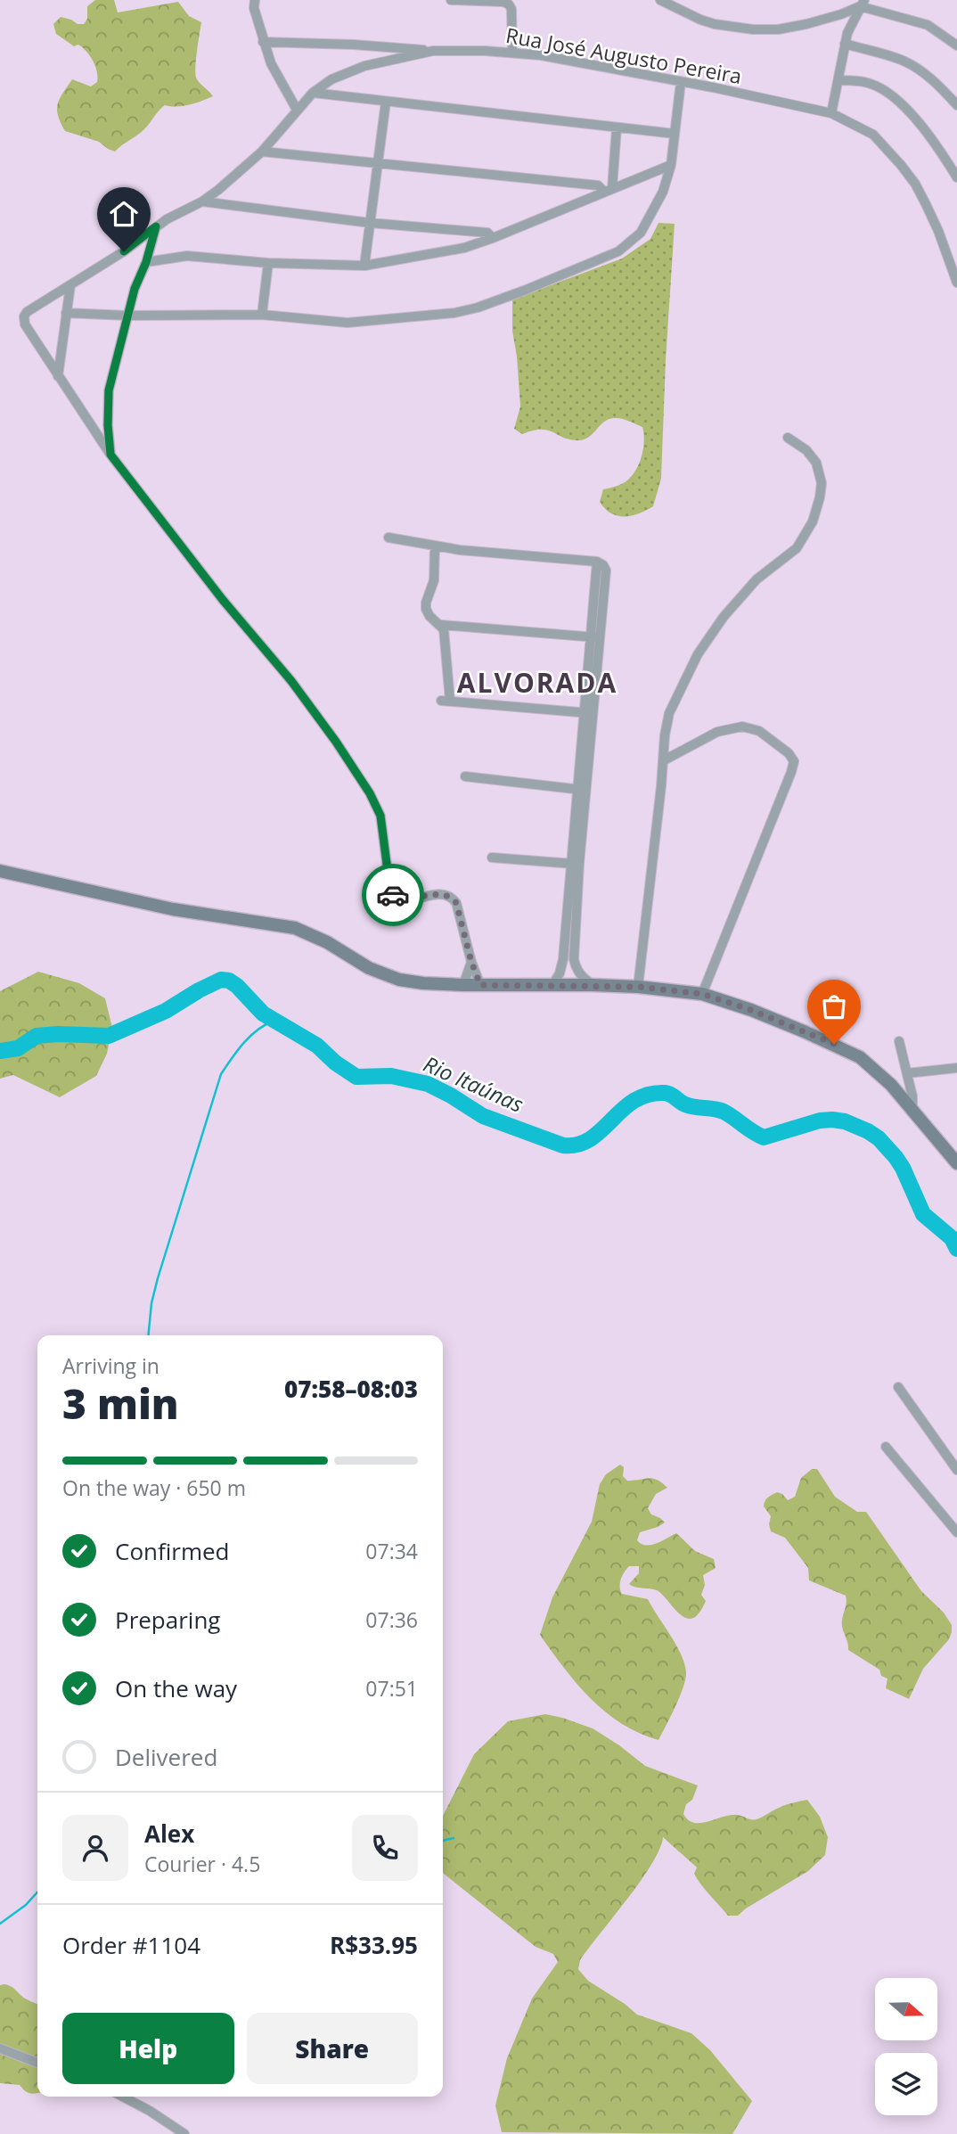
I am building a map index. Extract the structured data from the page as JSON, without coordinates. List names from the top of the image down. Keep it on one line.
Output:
{"streets":{"street":["Rua José Augusto Pereira"]},"districts":["ALVORADA"],"water":["Rio Itaúnas"],"north":"right","page":{"heading":["3 min","Arriving in","07:58–08:03"],"panel":["Alex","Courier · 4.5","Order #1104","R$33.95"],"bar":"On the way · 650 m","list":[["Confirmed","07:34"],["Preparing","07:36"],["On the way","07:51"],"Delivered"],"buttons":["Help","Share"]}}
